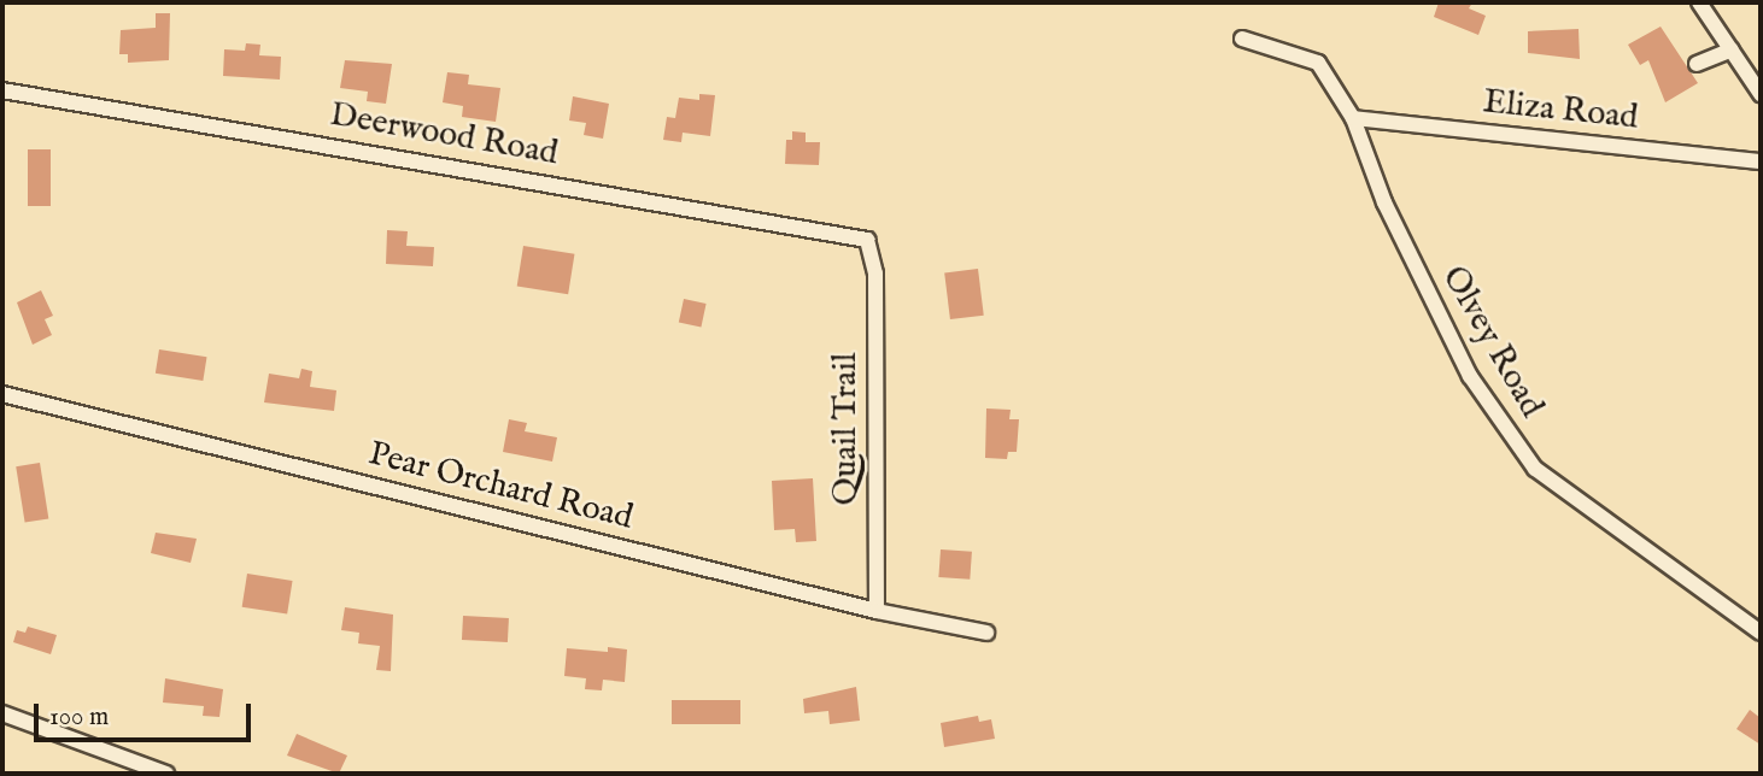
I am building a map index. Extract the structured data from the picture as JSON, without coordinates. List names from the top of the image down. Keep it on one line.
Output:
{"streets":{"street":["Eliza Road","Deerwood Road","Olvey Road","Quail Trail","Pear Orchard Road"]},"crossings":[["Eliza Road","Olvey Road"],["Deerwood Road","Quail Trail"],["Quail Trail","Pear Orchard Road"]],"scale_bar":"100 m"}
